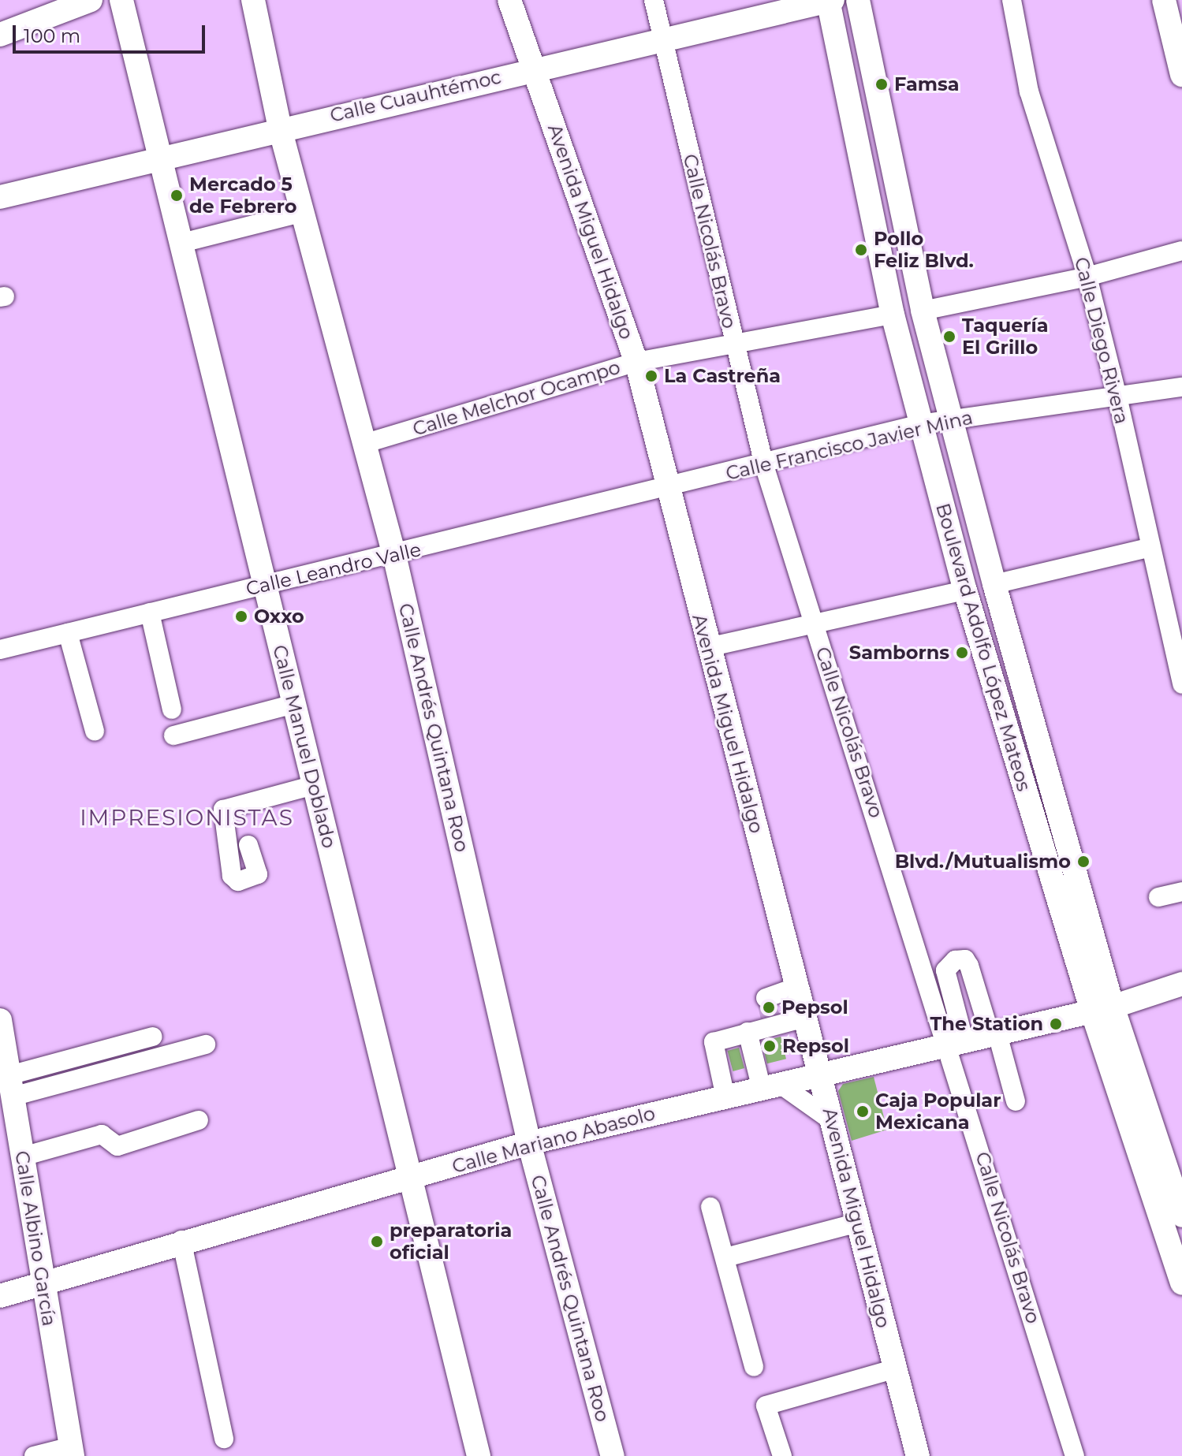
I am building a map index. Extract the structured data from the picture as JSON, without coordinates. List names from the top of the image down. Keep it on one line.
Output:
{"streets":{"main road":["Calle Cuauhtémoc","Avenida Miguel Hidalgo","Boulevard Adolfo López Mateos","Calle Andrés Quintana Roo","Calle Manuel Doblado","Calle Mariano Abasolo","Calle Albino García"],"street":["Calle Nicolás Bravo","Calle Diego Rivera","Calle Melchor Ocampo","Calle Francisco Javier Mina","Calle Leandro Valle"]},"crossings":[["Calle Cuauhtémoc","Avenida Miguel Hidalgo"],["Calle Cuauhtémoc","Calle Nicolás Bravo"],["Calle Cuauhtémoc","Boulevard Adolfo López Mateos"],["Calle Cuauhtémoc","Calle Andrés Quintana Roo"],["Calle Cuauhtémoc","Calle Manuel Doblado"],["Avenida Miguel Hidalgo","Calle Melchor Ocampo"],["Avenida Miguel Hidalgo","Calle Francisco Javier Mina"],["Avenida Miguel Hidalgo","Calle Leandro Valle"],["Avenida Miguel Hidalgo","Calle Mariano Abasolo"],["Calle Nicolás Bravo","Calle Melchor Ocampo"],["Calle Nicolás Bravo","Calle Francisco Javier Mina"],["Calle Nicolás Bravo","Calle Mariano Abasolo"],["Calle Diego Rivera","Calle Francisco Javier Mina"],["Calle Melchor Ocampo","Boulevard Adolfo López Mateos"],["Calle Melchor Ocampo","Calle Andrés Quintana Roo"],["Calle Francisco Javier Mina","Calle Leandro Valle"],["Calle Francisco Javier Mina","Boulevard Adolfo López Mateos"],["Calle Leandro Valle","Calle Andrés Quintana Roo"],["Calle Leandro Valle","Calle Manuel Doblado"],["Boulevard Adolfo López Mateos","Calle Mariano Abasolo"],["Calle Andrés Quintana Roo","Calle Mariano Abasolo"],["Calle Manuel Doblado","Calle Mariano Abasolo"],["Calle Mariano Abasolo","Calle Albino García"]],"districts":["IMPRESIONISTAS"],"places":["Famsa","Mercado 5 de Febrero","Pollo Feliz Blvd.","Taquería El Grillo","La Castreña","Oxxo","Samborns","Blvd./Mutualismo","Pepsol","The Station","Repsol","Caja Popular Mexicana","preparatoria oficial"],"scale_bar":"100 m"}
